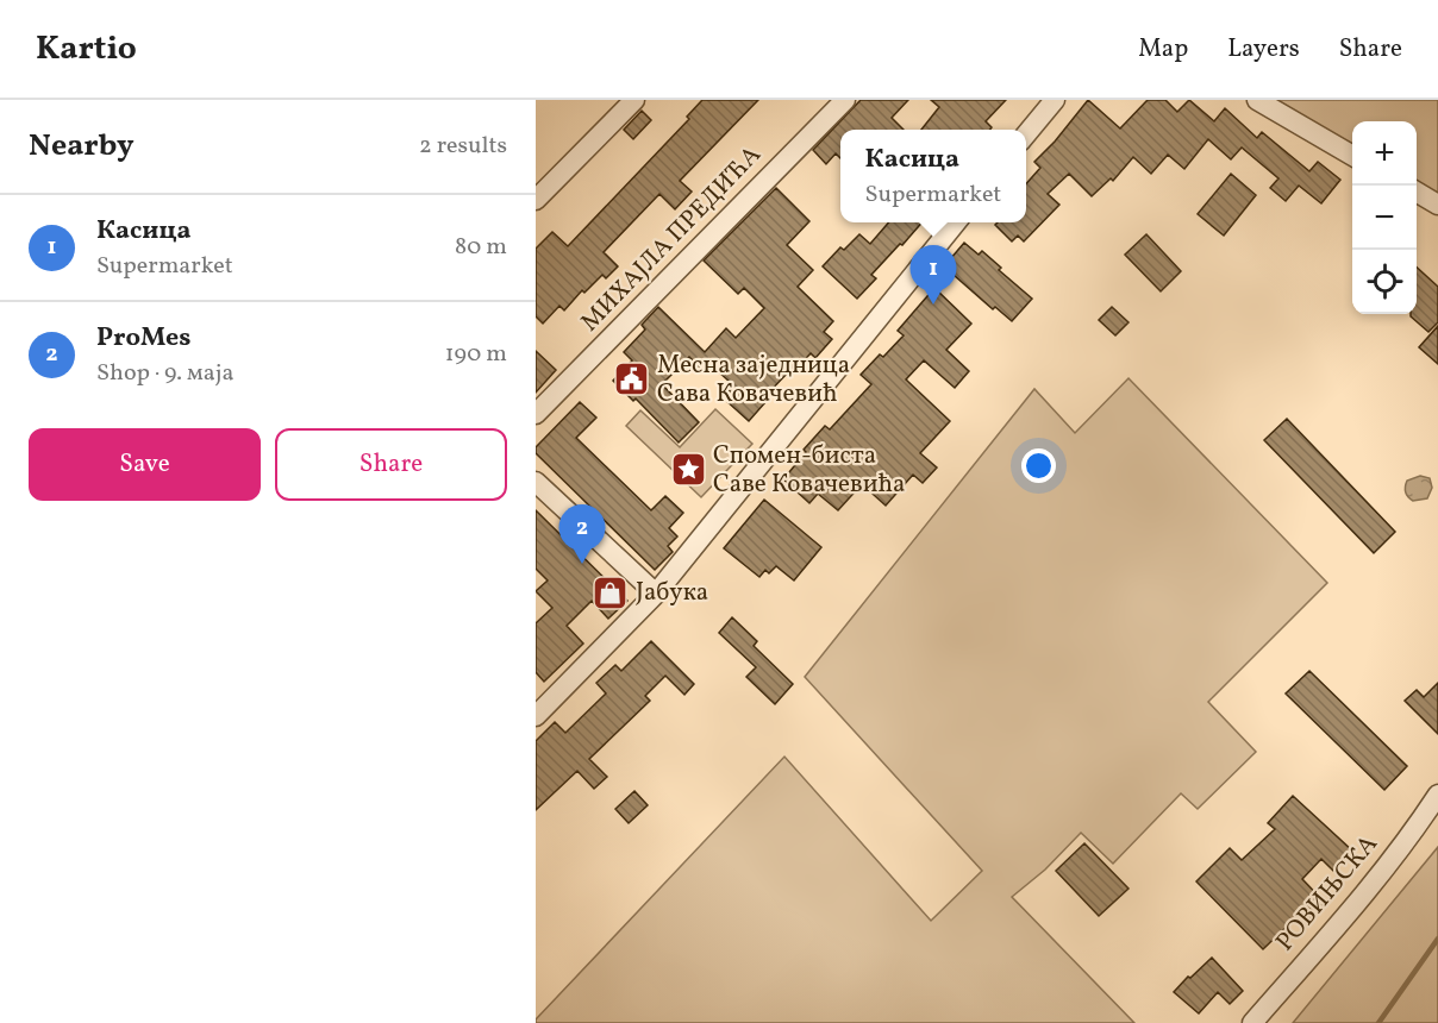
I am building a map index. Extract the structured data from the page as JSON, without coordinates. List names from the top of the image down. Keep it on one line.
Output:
{"streets":{"street":["МИХАЈЛА ПРЕДИЋА","РОВИЊСКА"]},"places":{"public building":["Месна заједница Сава Ковачевић"],"place":["Спомен-биста Саве Ковачевића"],"shop":["Јабука"]},"page":{"header":"Kartio","nav":["Map","Layers","Share"],"heading":["Nearby","2 results"],"map_buttons":["+","−"],"popup":["Касица","Supermarket"],"list":[{"mark":"1","name":"Касица","note":"Supermarket","value":"80 m"},{"mark":"2","name":"ProMes","note":"Shop · 9. маја","value":"190 m"}],"pins":["1","2"],"buttons":["Save","Share"]}}
